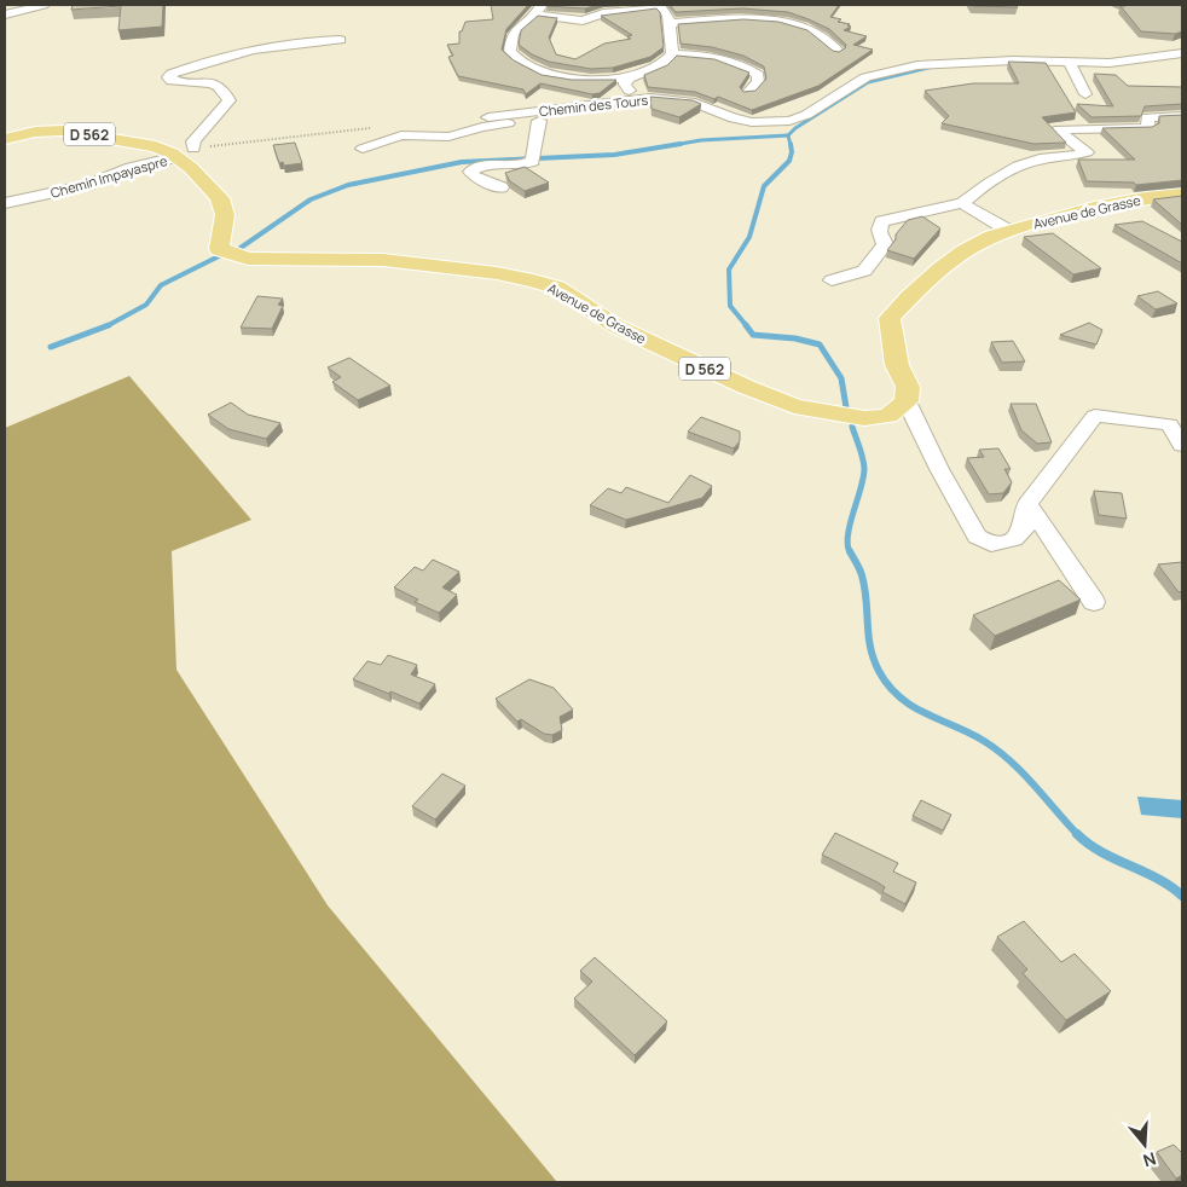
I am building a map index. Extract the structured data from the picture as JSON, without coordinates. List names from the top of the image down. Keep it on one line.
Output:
{"streets":{"main road":["D 562","Avenue de Grasse"],"street":["Chemin des Tours","Chemin Impayaspre"]},"crossings":[["Chemin Impayaspre","Avenue de Grasse"]],"north":"bottom"}
